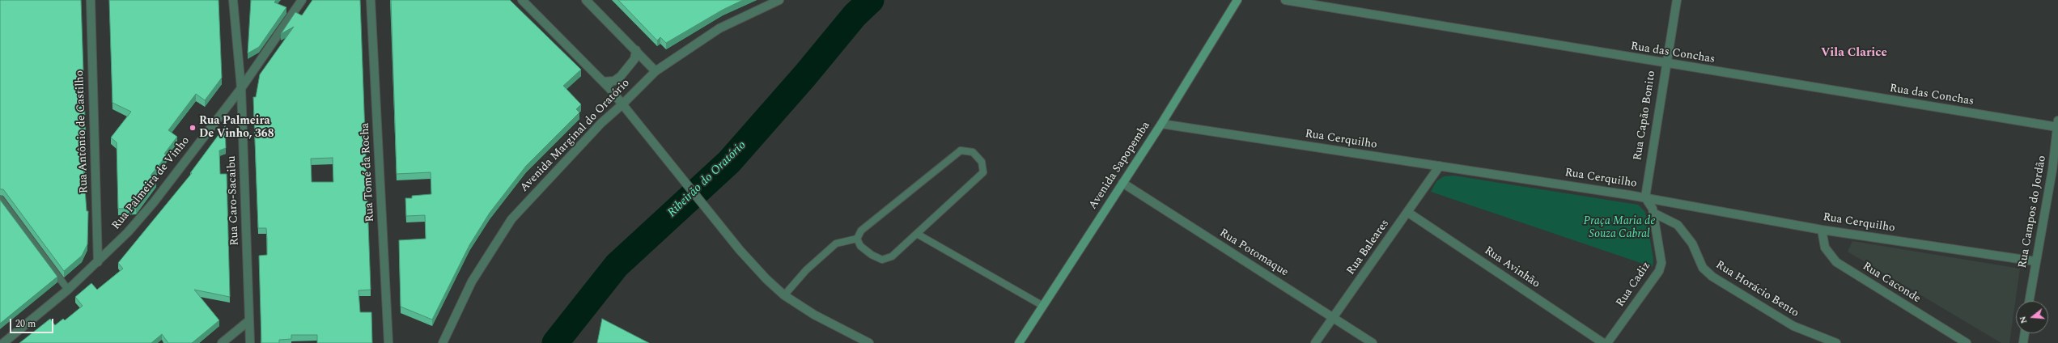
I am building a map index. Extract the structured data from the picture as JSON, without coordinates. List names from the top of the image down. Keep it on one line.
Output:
{"streets":{"main road":["Avenida Sapopemba"],"street":["Rua das Conchas","Rua Capão Bonito","Rua Antônio de Castilho","Avenida Marginal do Oratório","Rua Cerquilho","Rua Tomé da Rocha","Rua Palmeira de Vinho","Rua Caro-Sacaibu","Rua Campos do Jordão","Rua Baleares","Rua Potomaque","Rua Avinhão","Rua Caconde","Rua Cadiz","Rua Horácio Bento"]},"crossings":[["Rua das Conchas","Rua Capão Bonito"],["Rua das Conchas","Rua Campos do Jordão"],["Rua Capão Bonito","Rua Cerquilho"],["Rua Capão Bonito","Rua Cadiz"],["Rua Antônio de Castilho","Rua Palmeira de Vinho"],["Rua Cerquilho","Avenida Sapopemba"],["Rua Cerquilho","Rua Campos do Jordão"],["Rua Cerquilho","Rua Baleares"],["Rua Cerquilho","Rua Caconde"],["Rua Cerquilho","Rua Cadiz"],["Avenida Sapopemba","Rua Potomaque"],["Rua Palmeira de Vinho","Rua Caro-Sacaibu"],["Rua Baleares","Rua Potomaque"],["Rua Baleares","Rua Avinhão"],["Rua Cadiz","Rua Horácio Bento"]],"districts":["Vila Clarice"],"water":["Ribeirão do Oratório"],"parks":["Praça Maria de Souza Cabral"],"places":["Rua Palmeira De Vinho, 368"],"scale_bar":"20 m","north":"left"}
